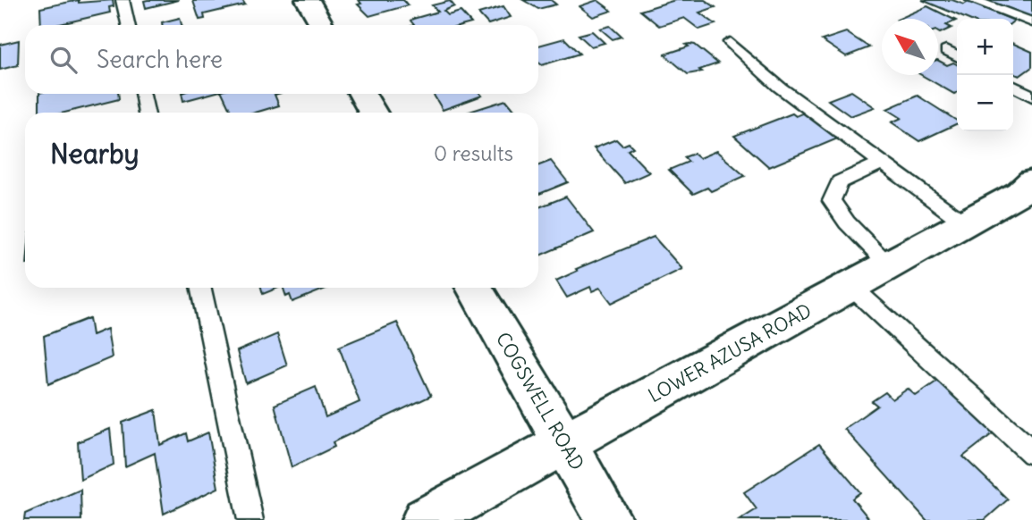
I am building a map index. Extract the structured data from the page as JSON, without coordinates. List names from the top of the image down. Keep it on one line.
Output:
{"streets":{"main road":["LOWER AZUSA ROAD","COGSWELL ROAD"]},"crossings":[["LOWER AZUSA ROAD","COGSWELL ROAD"]],"north":"top left","page":{"map_buttons":["+","−"],"search":"Search here","heading":["Nearby","0 results"]}}
